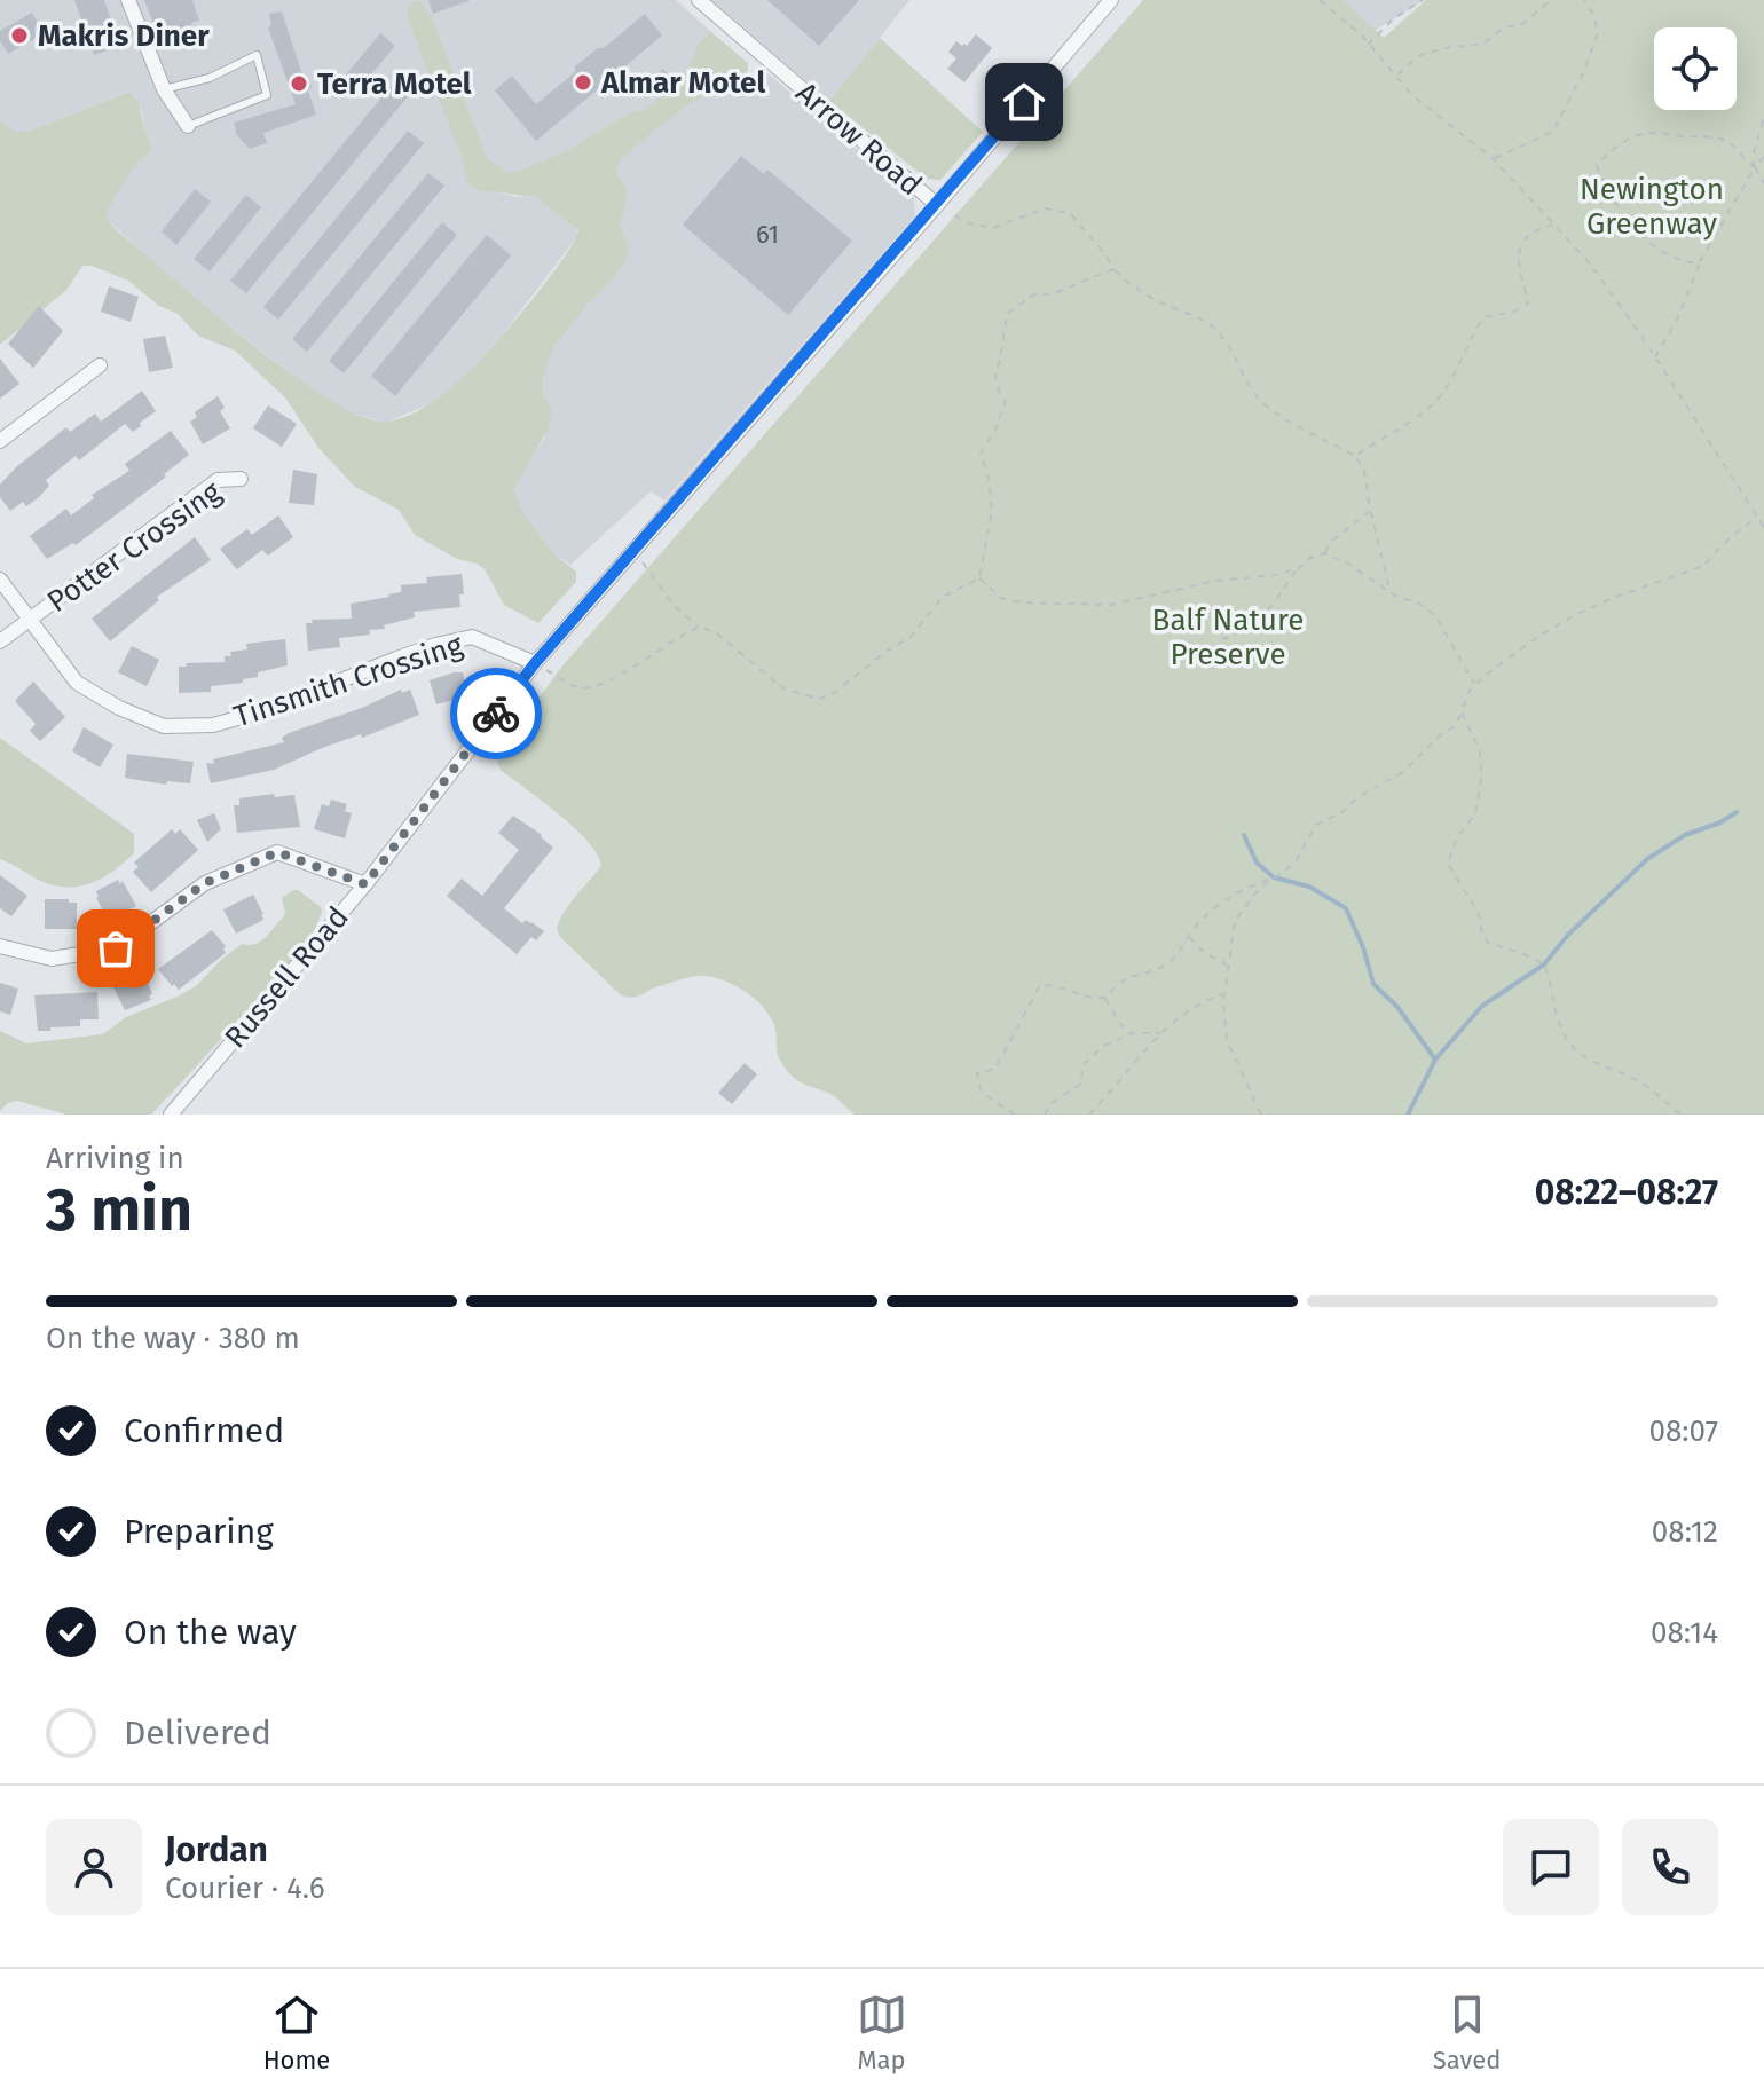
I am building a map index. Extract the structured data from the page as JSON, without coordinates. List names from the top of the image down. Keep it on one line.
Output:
{"streets":{"street":["Arrow Road","Potter Crossing","Tinsmith Crossing","Russell Road"]},"crossings":[["Arrow Road","Russell Road"],["Potter Crossing","Tinsmith Crossing"],["Tinsmith Crossing","Russell Road"]],"parks":["Newington Greenway","Balf Nature Preserve"],"places":["Makris Diner","Almar Motel","Terra Motel"],"house_numbers":["61"],"page":{"heading":["3 min","Arriving in","08:22–08:27"],"panel":["Jordan","Courier · 4.6"],"bar":"On the way · 380 m","list":[["Confirmed","08:07"],["Preparing","08:12"],["On the way","08:14"],"Delivered"],"tabs":["Home","Map","Saved"]}}
